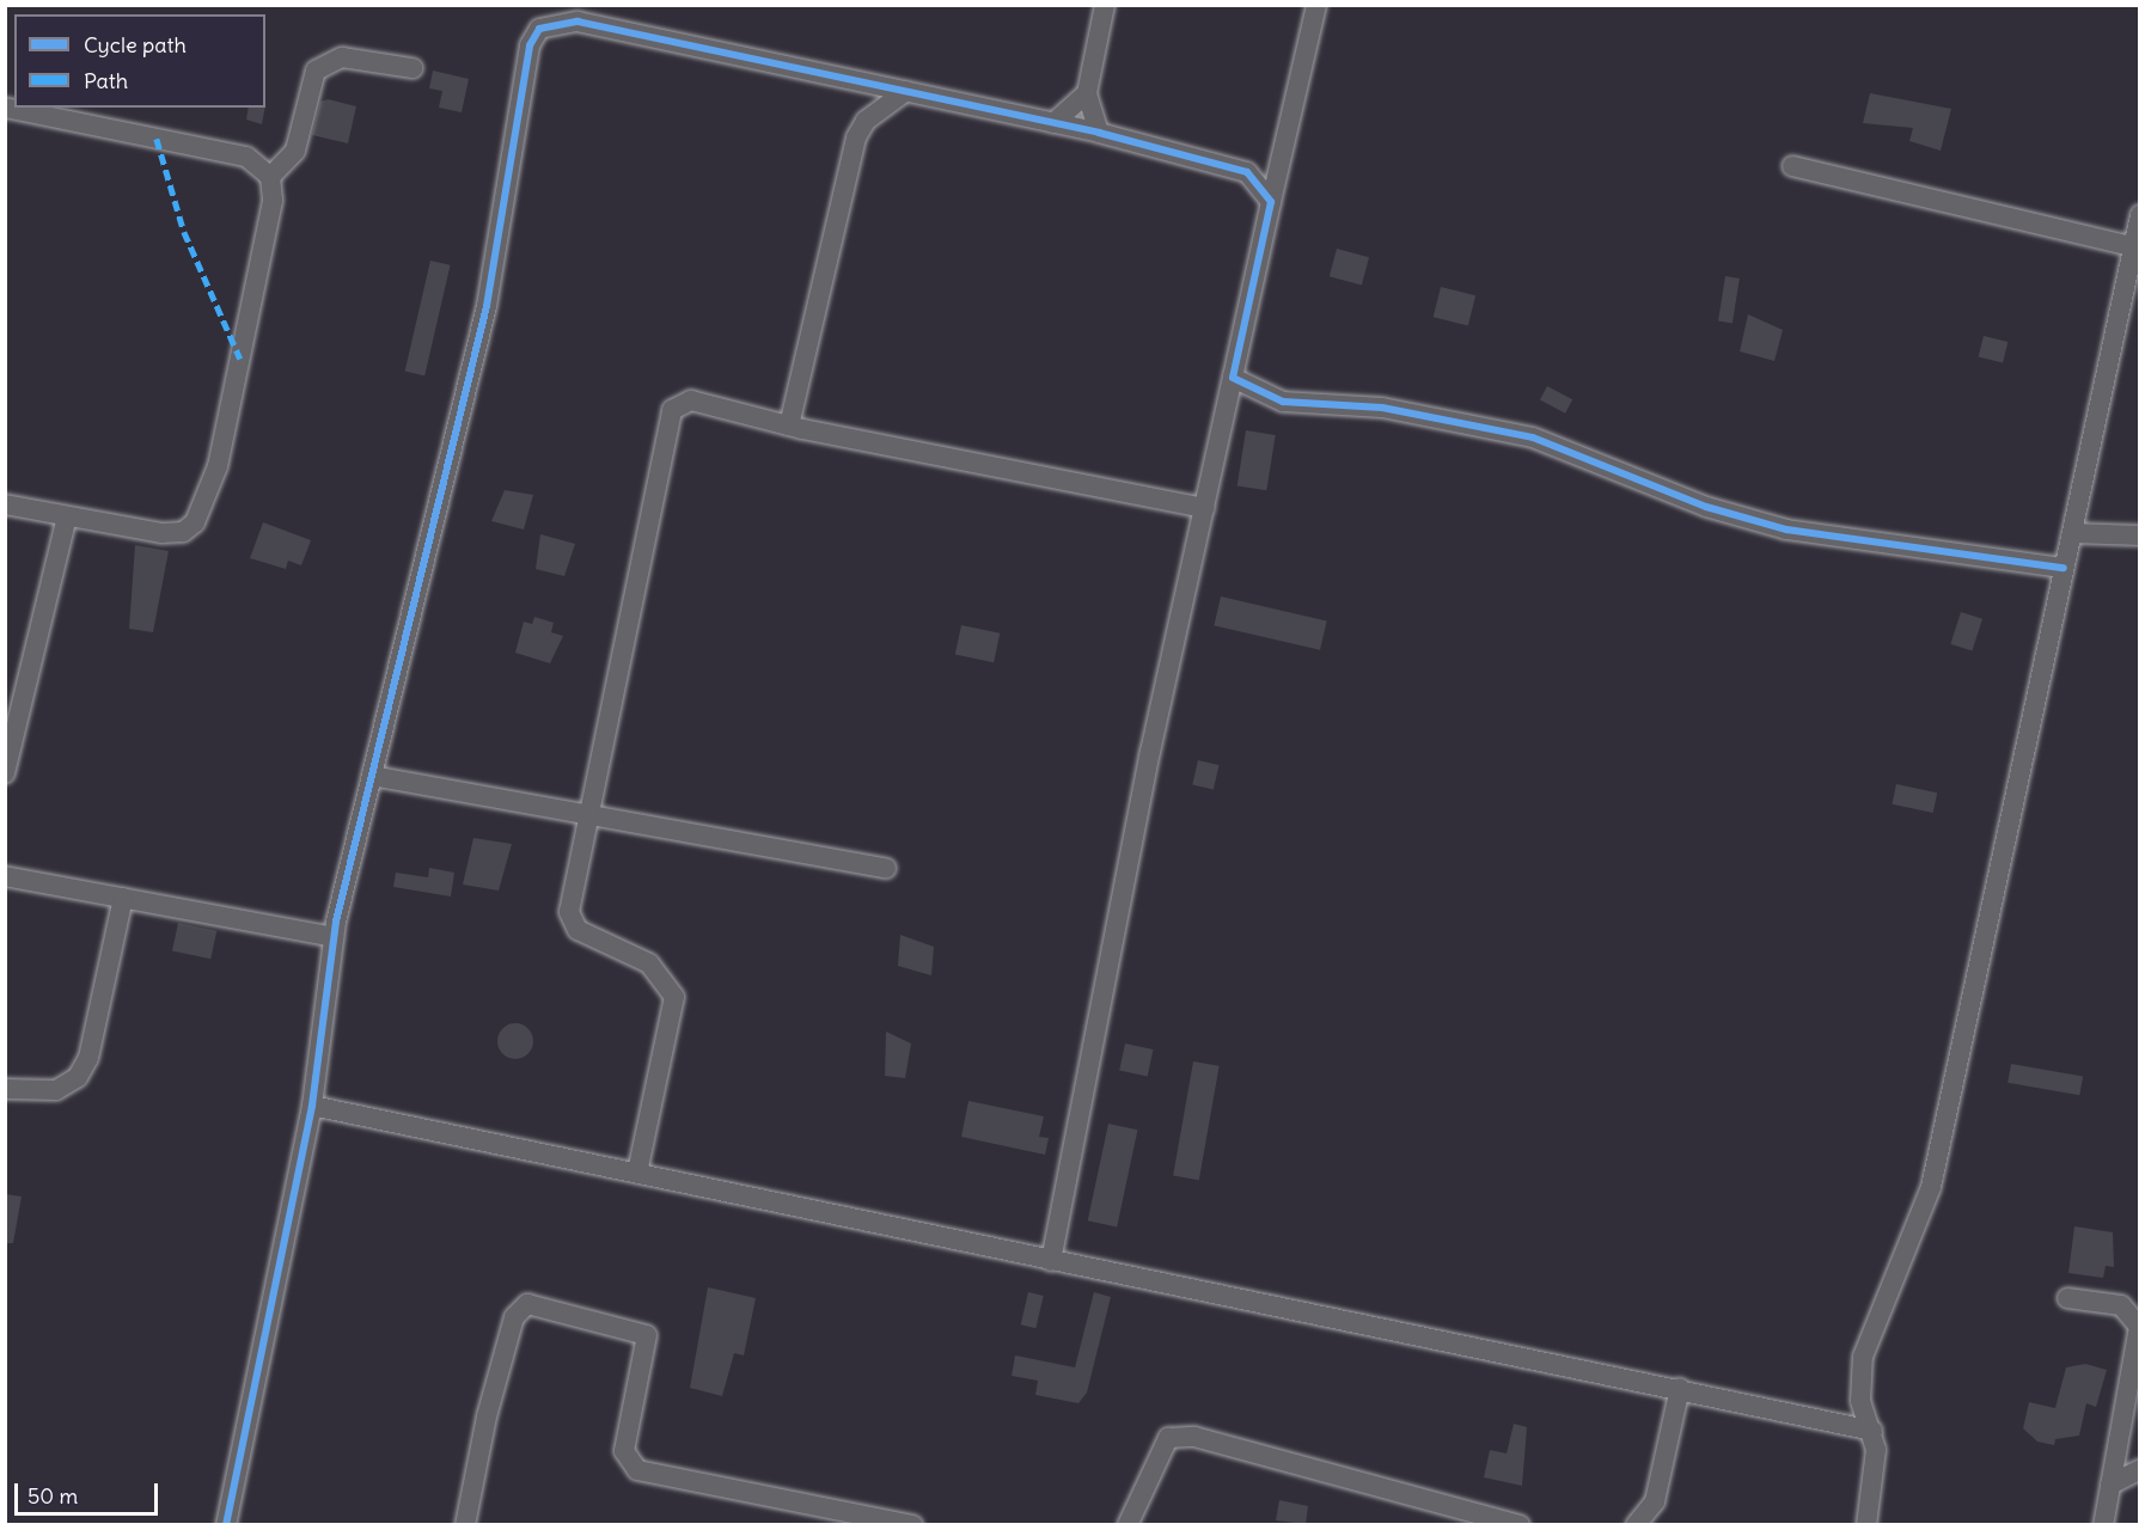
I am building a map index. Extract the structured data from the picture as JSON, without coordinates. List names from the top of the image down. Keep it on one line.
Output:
{"legend":["Cycle path","Path"],"scale_bar":"50 m"}
